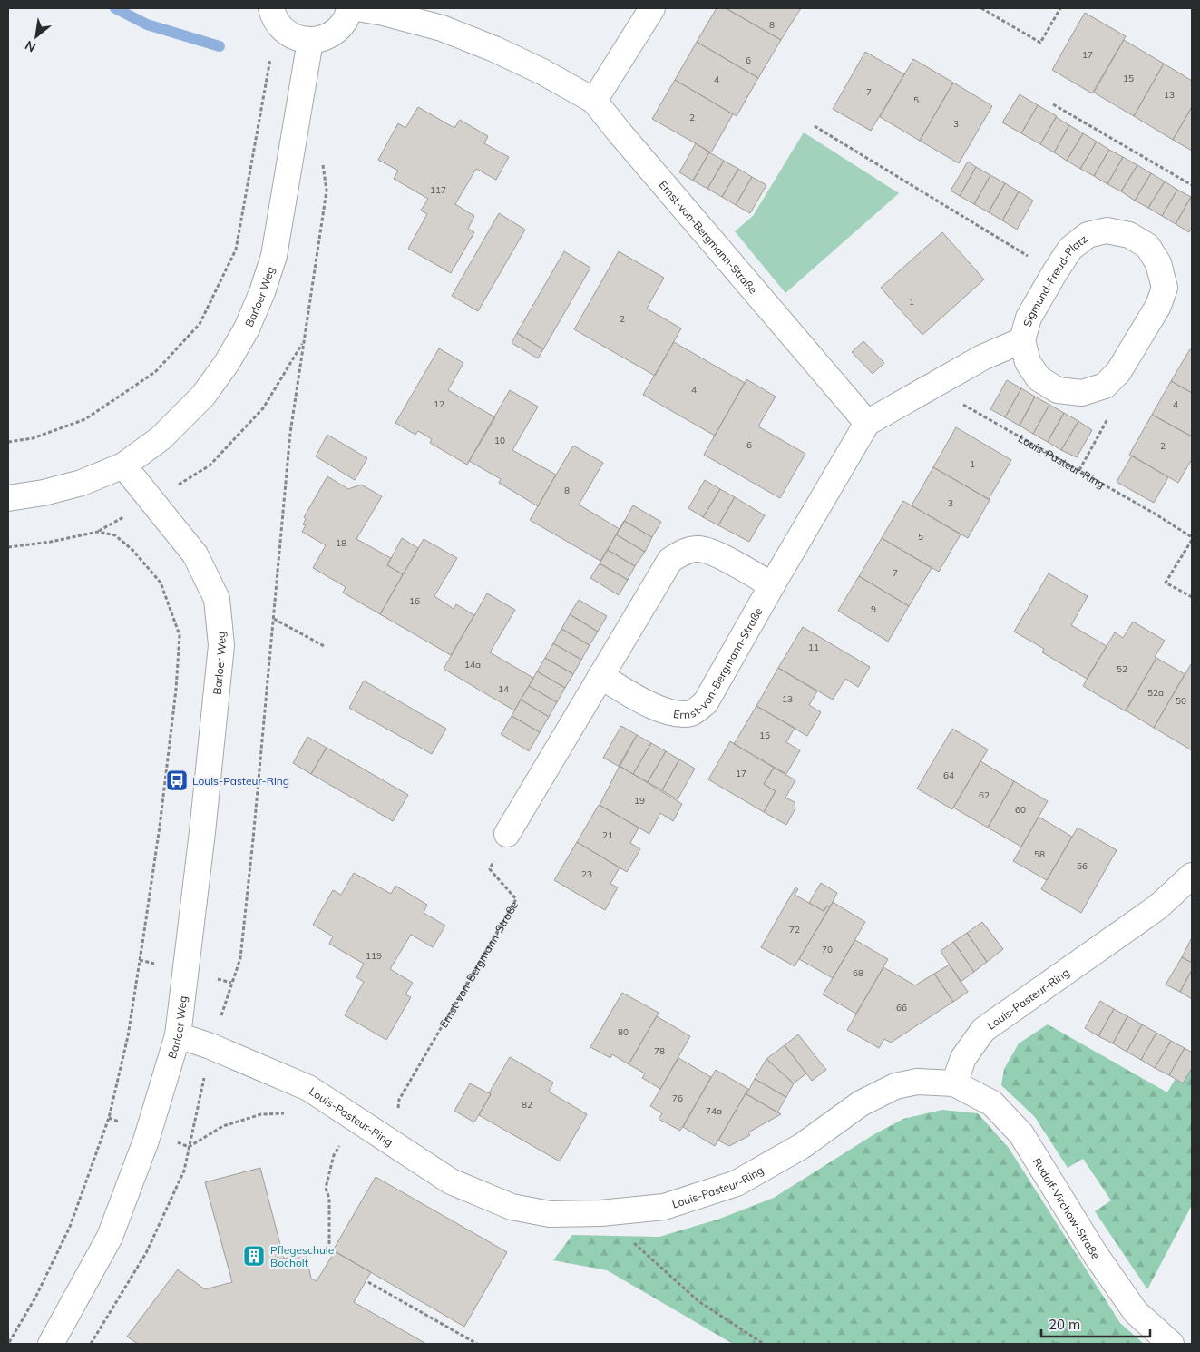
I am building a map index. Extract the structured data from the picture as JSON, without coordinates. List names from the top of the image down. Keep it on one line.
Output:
{"streets":{"street":["Ernst-von-Bergmann-Straße","Sigmund-Freud-Platz","Barloer Weg","Louis-Pasteur-Ring","Rudolf-Virchow-Straße"]},"crossings":[["Ernst-von-Bergmann-Straße","Sigmund-Freud-Platz"],["Ernst-von-Bergmann-Straße","Louis-Pasteur-Ring"],["Sigmund-Freud-Platz","Louis-Pasteur-Ring"],["Barloer Weg","Louis-Pasteur-Ring"],["Louis-Pasteur-Ring","Rudolf-Virchow-Straße"]],"places":{"bus stop":["Louis-Pasteur-Ring"],"building":["Pflegeschule Bocholt"]},"house_numbers":["8","17","6","15","4","7","13","5","2","3","117","1","2","4","12","4","10","6","2","1","8","3","5","18","7","16","9","11","14a","52","14","52a","13","50","15","17","64","62","19","60","21","58","56","23","72","70","119","68","66","80","78","76","82","74a"],"scale_bar":"20 m","north":"bottom left"}
